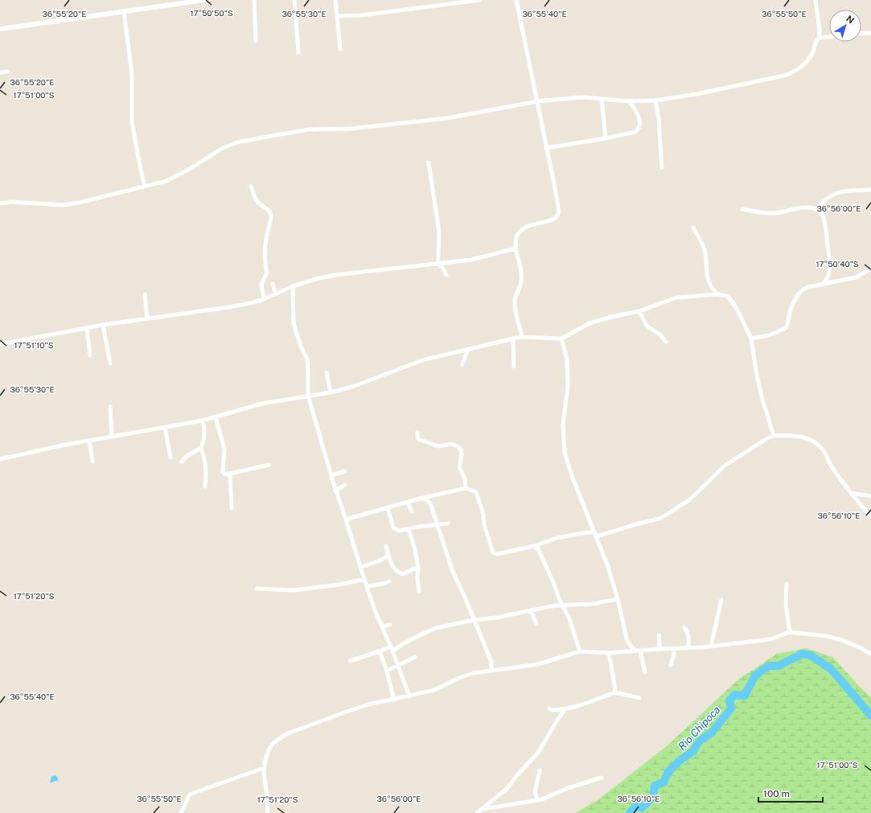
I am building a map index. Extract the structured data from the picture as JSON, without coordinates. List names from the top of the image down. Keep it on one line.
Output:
{"water":["Rio Chipoca"],"scale_bar":"100 m","north":"top right","coordinates":["17°50'50\"S","36°55'20\"E","36°55'40\"E","36°55'50\"E","36°55'30\"E","17°51'00\"S","36°56'00\"E","17°50'40\"S","17°51'10\"S","36°56'10\"E","17°51'20\"S"]}
